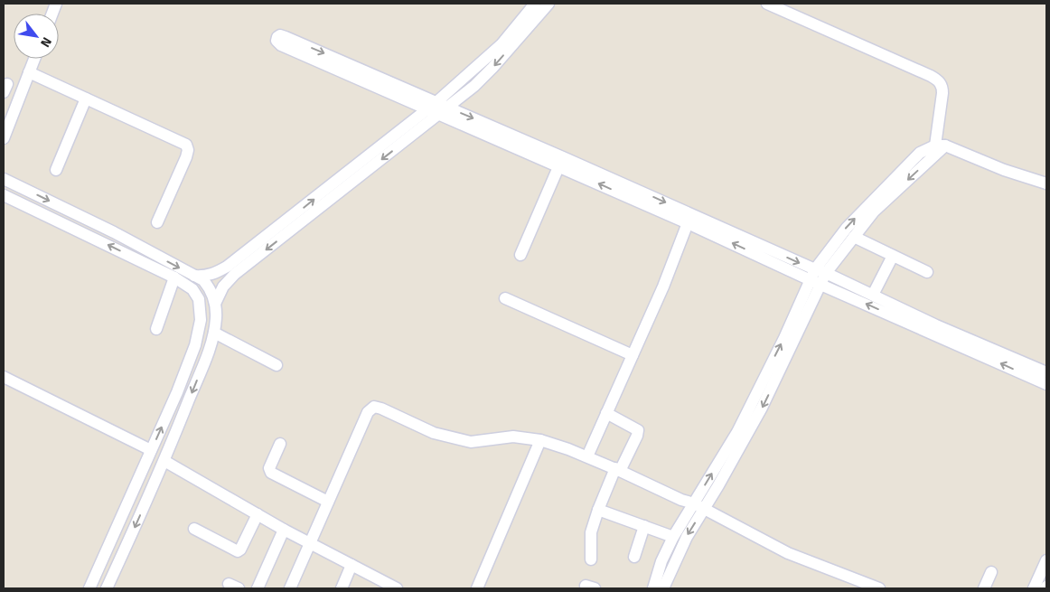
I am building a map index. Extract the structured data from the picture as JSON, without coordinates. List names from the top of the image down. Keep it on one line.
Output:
{"north":"bottom right"}
